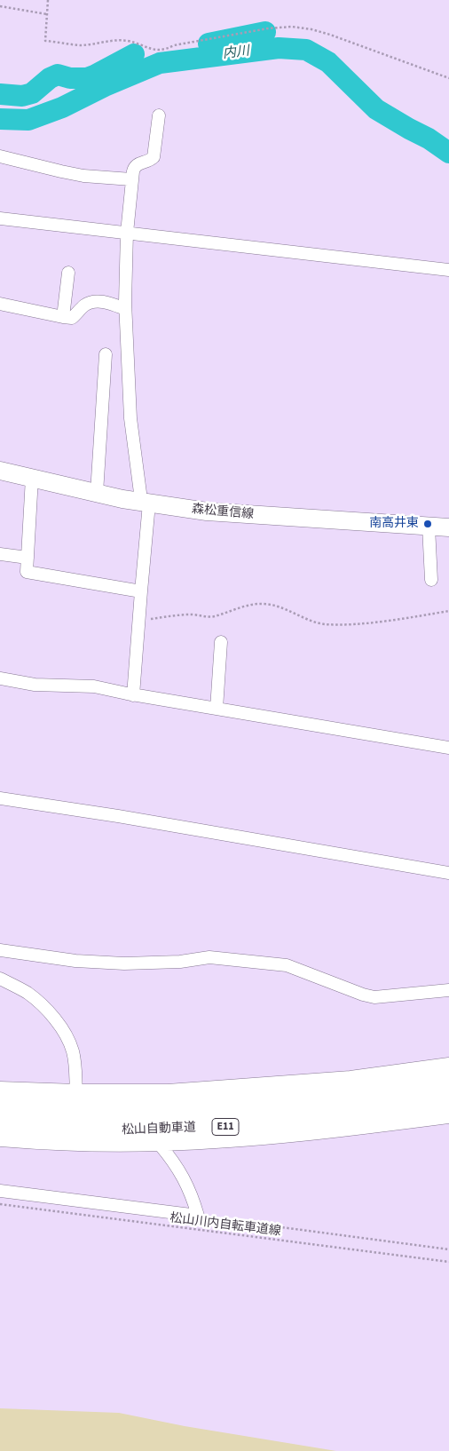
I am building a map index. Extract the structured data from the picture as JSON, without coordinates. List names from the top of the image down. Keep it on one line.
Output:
{"streets":{"highway":["E11","松山自動車道"],"main road":["森松重信線"],"path":["松山川内自転車道線"]},"water":["内川"],"places":["南高井東"]}
